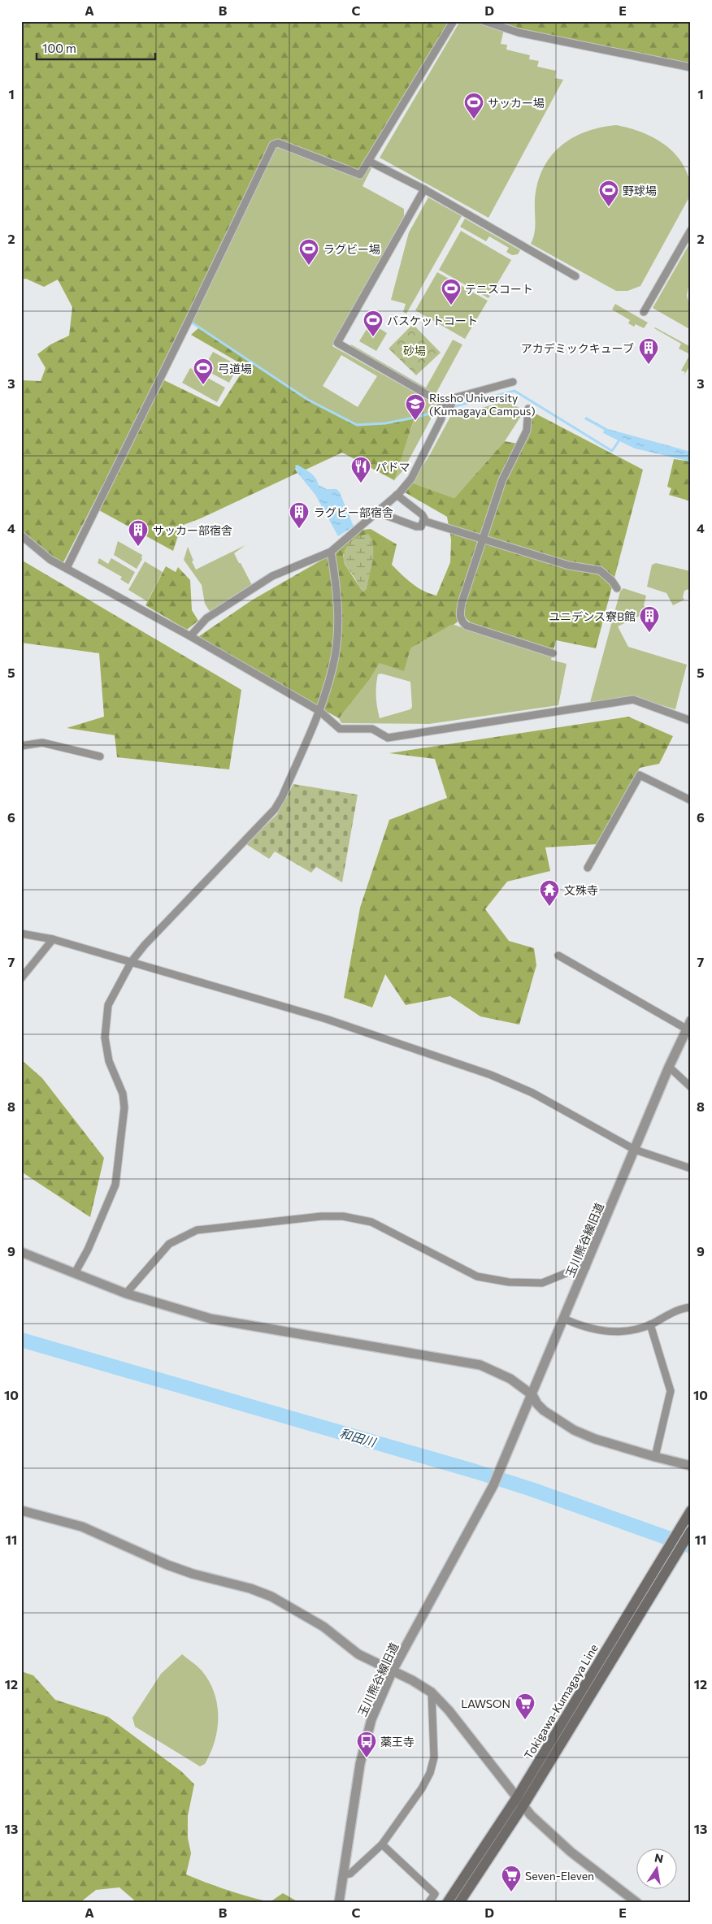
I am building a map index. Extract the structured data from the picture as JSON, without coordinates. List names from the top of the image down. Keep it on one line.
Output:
{"streets":{"main road":["Tokigawa-Kumagaya Line"],"street":["玉川熊谷線旧道"]},"water":["和田川"],"parks":["砂場"],"places":{"sports":["サッカー場","野球場","ラグビー場","テニスコート","バスケットコート","弓道場"],"building":["アカデミックキューブ","ラグビー部宿舎","サッカー部宿舎","ユニデンス寮B館"],"school or university":["Rissho University (Kumagaya Campus)"],"restaurant":["パドマ"],"temple":["文殊寺"],"supermarket":["LAWSON","Seven-Eleven"],"bus stop":["薬王寺"]},"scale_bar":"100 m","north":"top","grid":{"columns":["A","B","C","D","E"],"rows":["1","2","3","4","5","6","7","8","9","10","11","12","13"]}}
